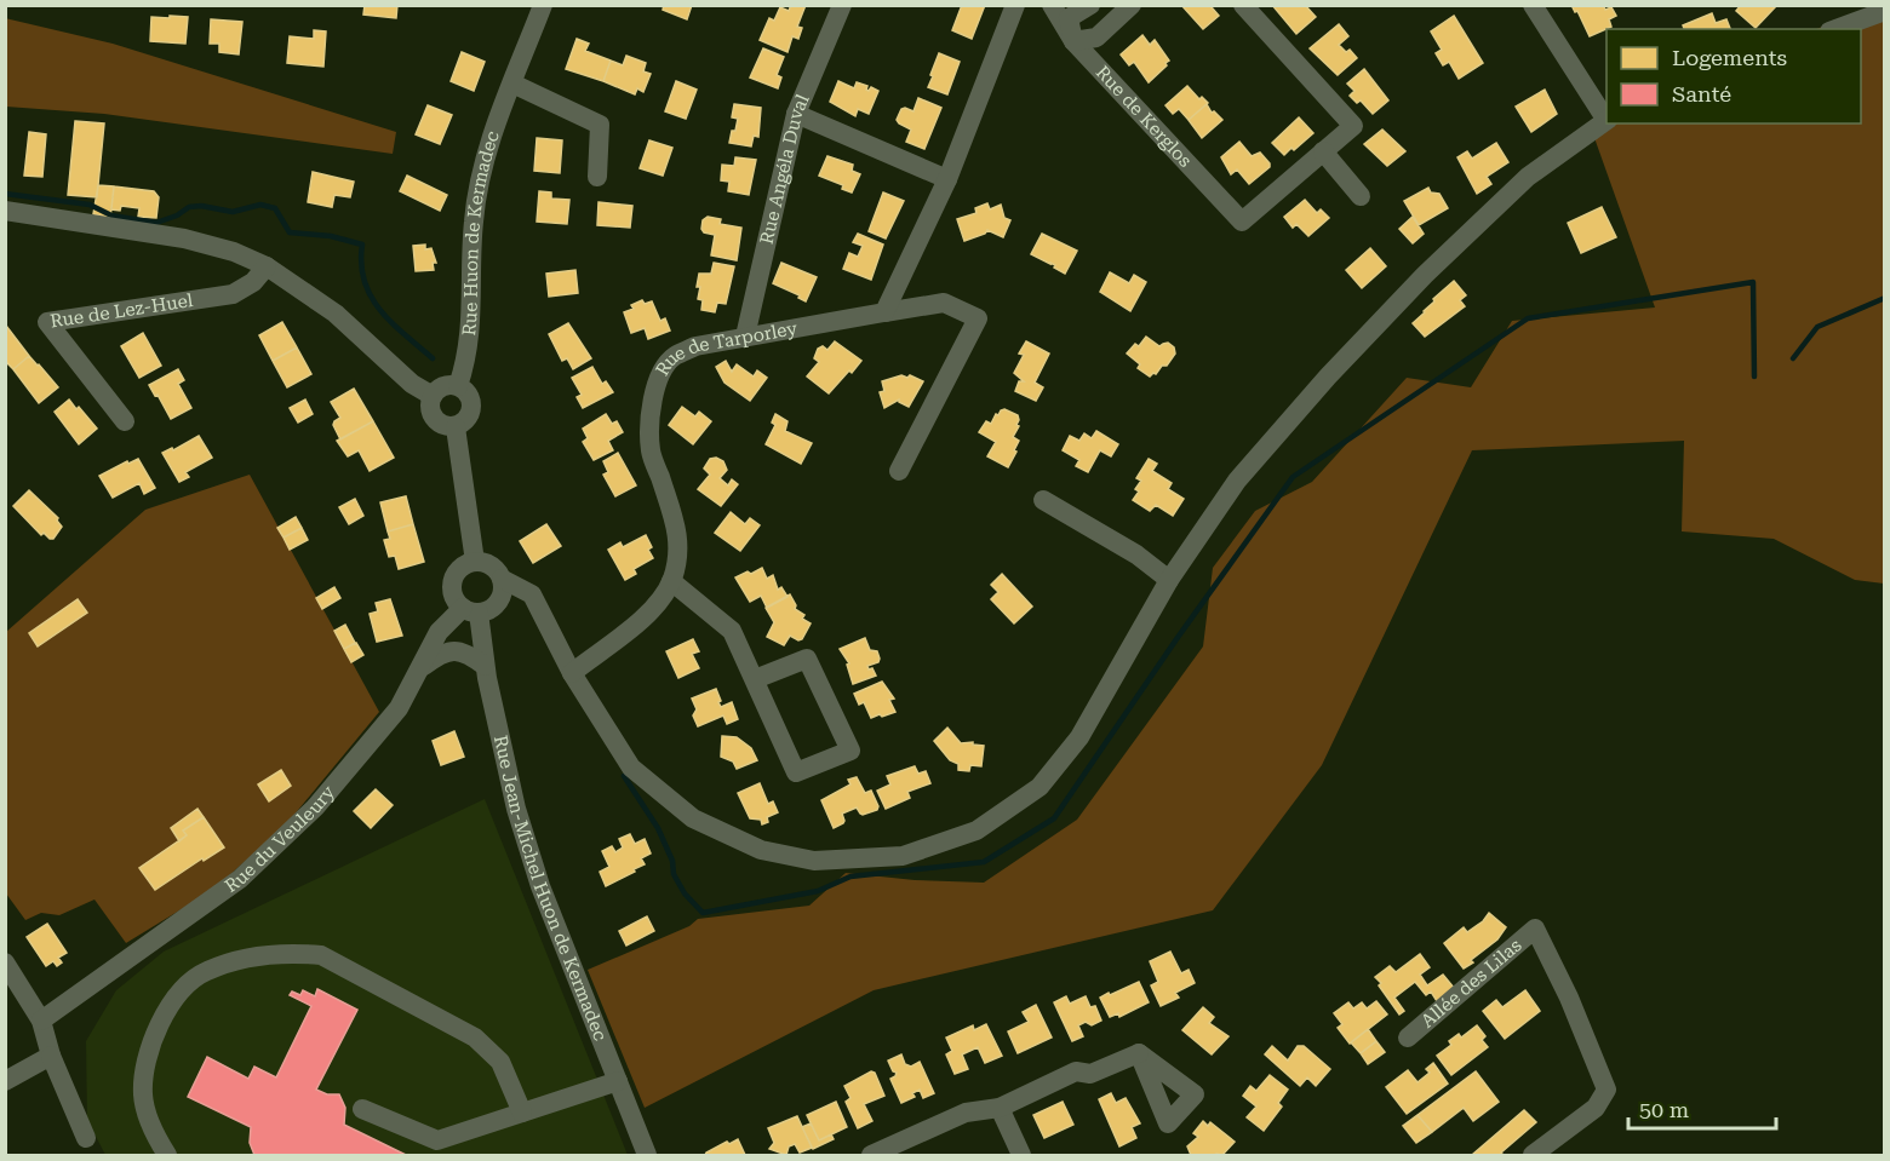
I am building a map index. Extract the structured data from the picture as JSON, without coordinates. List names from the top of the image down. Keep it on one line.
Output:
{"streets":{"street":["Rue de Kerglos","Rue Angéla Duval","Rue Huon de Kermadec","Rue de Lez-Huel","Rue de Tarporley","Rue du Veuleury","Rue Jean-Michel Huon de Kermadec","Allée des Lilas"]},"crossings":[["Rue Angéla Duval","Rue de Tarporley"],["Rue du Veuleury","Rue Jean-Michel Huon de Kermadec"]],"legend":["Logements","Santé"],"scale_bar":"50 m"}
